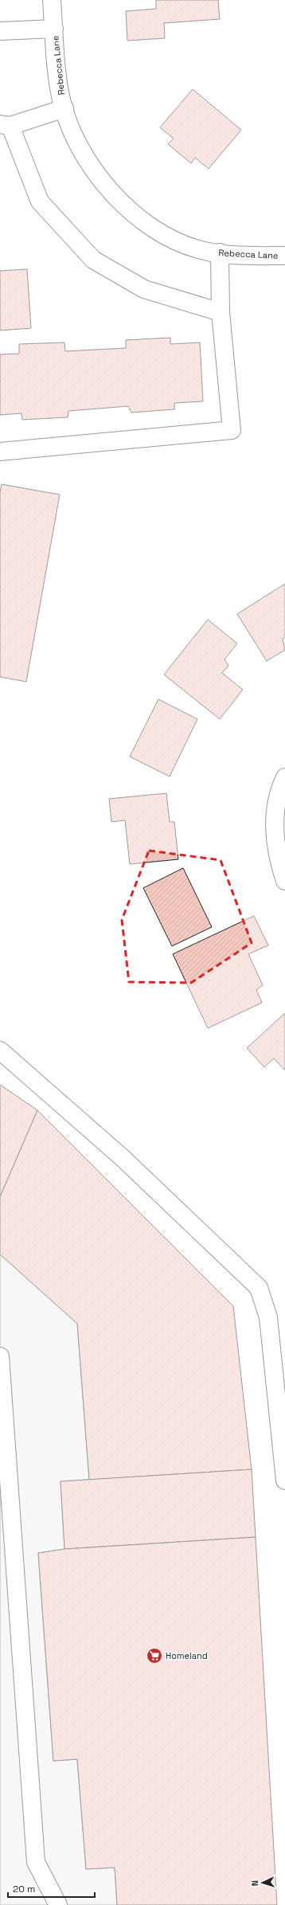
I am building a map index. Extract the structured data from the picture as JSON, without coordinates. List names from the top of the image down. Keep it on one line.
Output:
{"streets":{"street":["Rebecca Lane"]},"places":{"supermarket":["Homeland"]},"scale_bar":"20 m","north":"left"}
